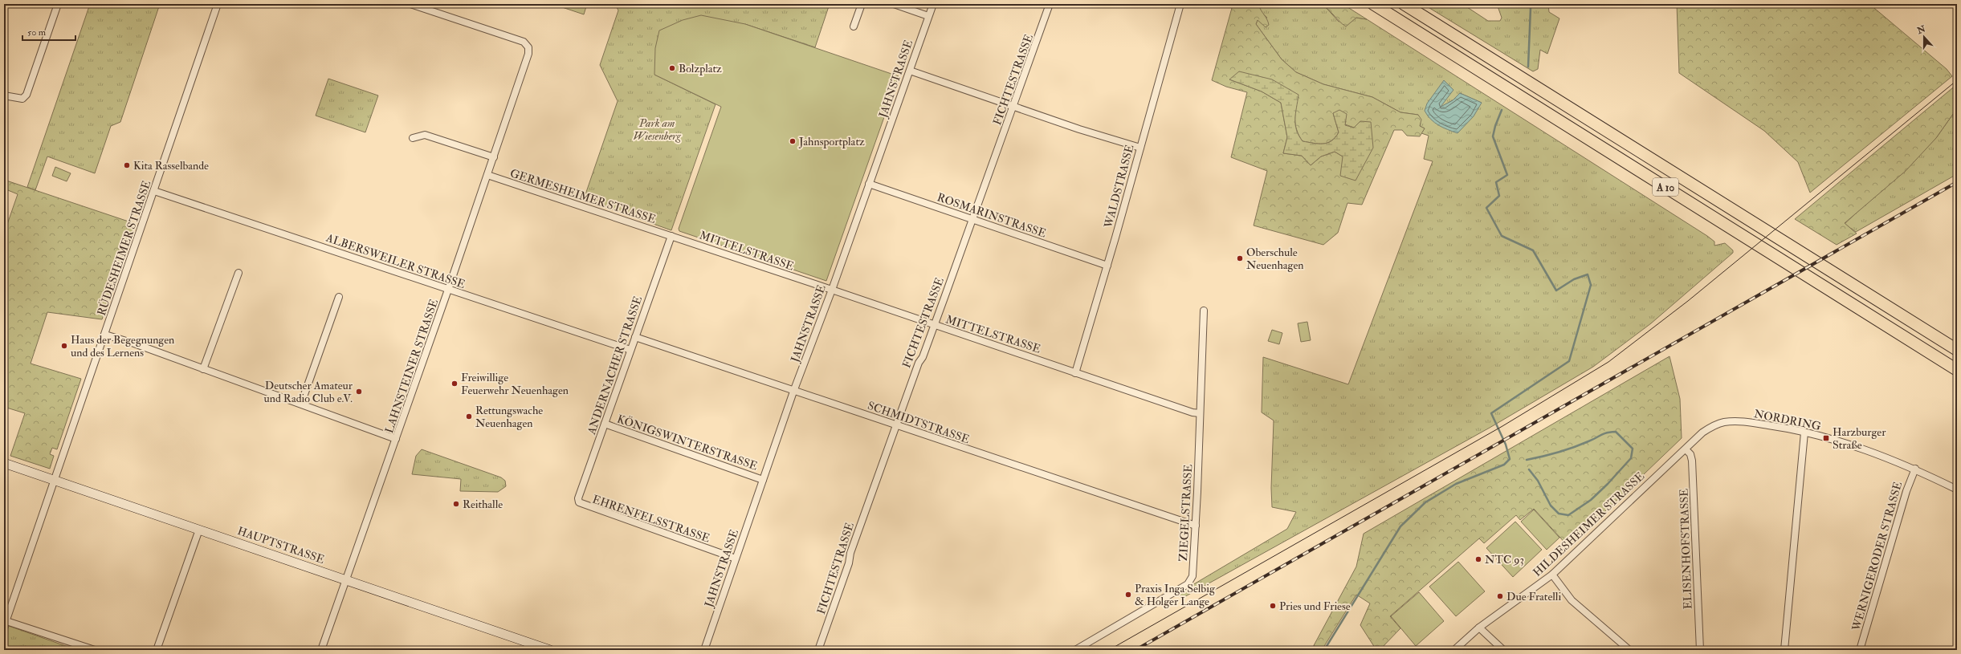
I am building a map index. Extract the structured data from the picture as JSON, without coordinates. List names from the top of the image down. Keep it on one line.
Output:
{"streets":{"highway":["A 10"],"main road":["HAUPTSTRASSE"],"street":["JAHNSTRASSE","FICHTESTRASSE","WALDSTRASSE","GERMESHEIMER STRASSE","ROSMARINSTRASSE","RÜDESHEIMER STRASSE","MITTELSTRASSE","ALBERSWEILER STRASSE","ANDERNACHER STRASSE","LAHNSTEINER STRASSE","NORDRING","SCHMIDTSTRASSE","KÖNIGSWINTERSTRASSE","ZIEGELSTRASSE","EHRENFELSSTRASSE","HILDESHEIMER STRASSE","ELISENHOFSTRASSE","WERNIGERODER STRASSE"]},"crossings":[["JAHNSTRASSE","ROSMARINSTRASSE"],["JAHNSTRASSE","MITTELSTRASSE"],["JAHNSTRASSE","SCHMIDTSTRASSE"],["JAHNSTRASSE","KÖNIGSWINTERSTRASSE"],["JAHNSTRASSE","EHRENFELSSTRASSE"],["FICHTESTRASSE","ROSMARINSTRASSE"],["FICHTESTRASSE","MITTELSTRASSE"],["FICHTESTRASSE","SCHMIDTSTRASSE"],["WALDSTRASSE","ROSMARINSTRASSE"],["WALDSTRASSE","MITTELSTRASSE"],["GERMESHEIMER STRASSE","MITTELSTRASSE"],["GERMESHEIMER STRASSE","ANDERNACHER STRASSE"],["GERMESHEIMER STRASSE","LAHNSTEINER STRASSE"],["RÜDESHEIMER STRASSE","ALBERSWEILER STRASSE"],["RÜDESHEIMER STRASSE","HAUPTSTRASSE"],["MITTELSTRASSE","ANDERNACHER STRASSE"],["MITTELSTRASSE","ZIEGELSTRASSE"],["ALBERSWEILER STRASSE","ANDERNACHER STRASSE"],["ALBERSWEILER STRASSE","LAHNSTEINER STRASSE"],["ANDERNACHER STRASSE","SCHMIDTSTRASSE"],["ANDERNACHER STRASSE","KÖNIGSWINTERSTRASSE"],["ANDERNACHER STRASSE","EHRENFELSSTRASSE"],["LAHNSTEINER STRASSE","HAUPTSTRASSE"],["NORDRING","HILDESHEIMER STRASSE"],["NORDRING","WERNIGERODER STRASSE"],["SCHMIDTSTRASSE","ZIEGELSTRASSE"],["HILDESHEIMER STRASSE","ELISENHOFSTRASSE"]],"parks":["Park am Wiesenberg"],"places":{"other":["Bolzplatz","Jahnsportplatz","Kita Rasselbande","Oberschule Neuenhagen","Haus der Begegnungen und des Lernens","Freiwillige Feuerwehr Neuenhagen","Deutscher Amateur und Radio Club e.V.","Rettungswache Neuenhagen","Reithalle","NTC 93","Praxis Inga Selbig & Holger Lange","Due Fratelli","Pries und Friese"],"transit":["Harzburger Straße"]},"scale_bar":"50 m","north":"top"}
